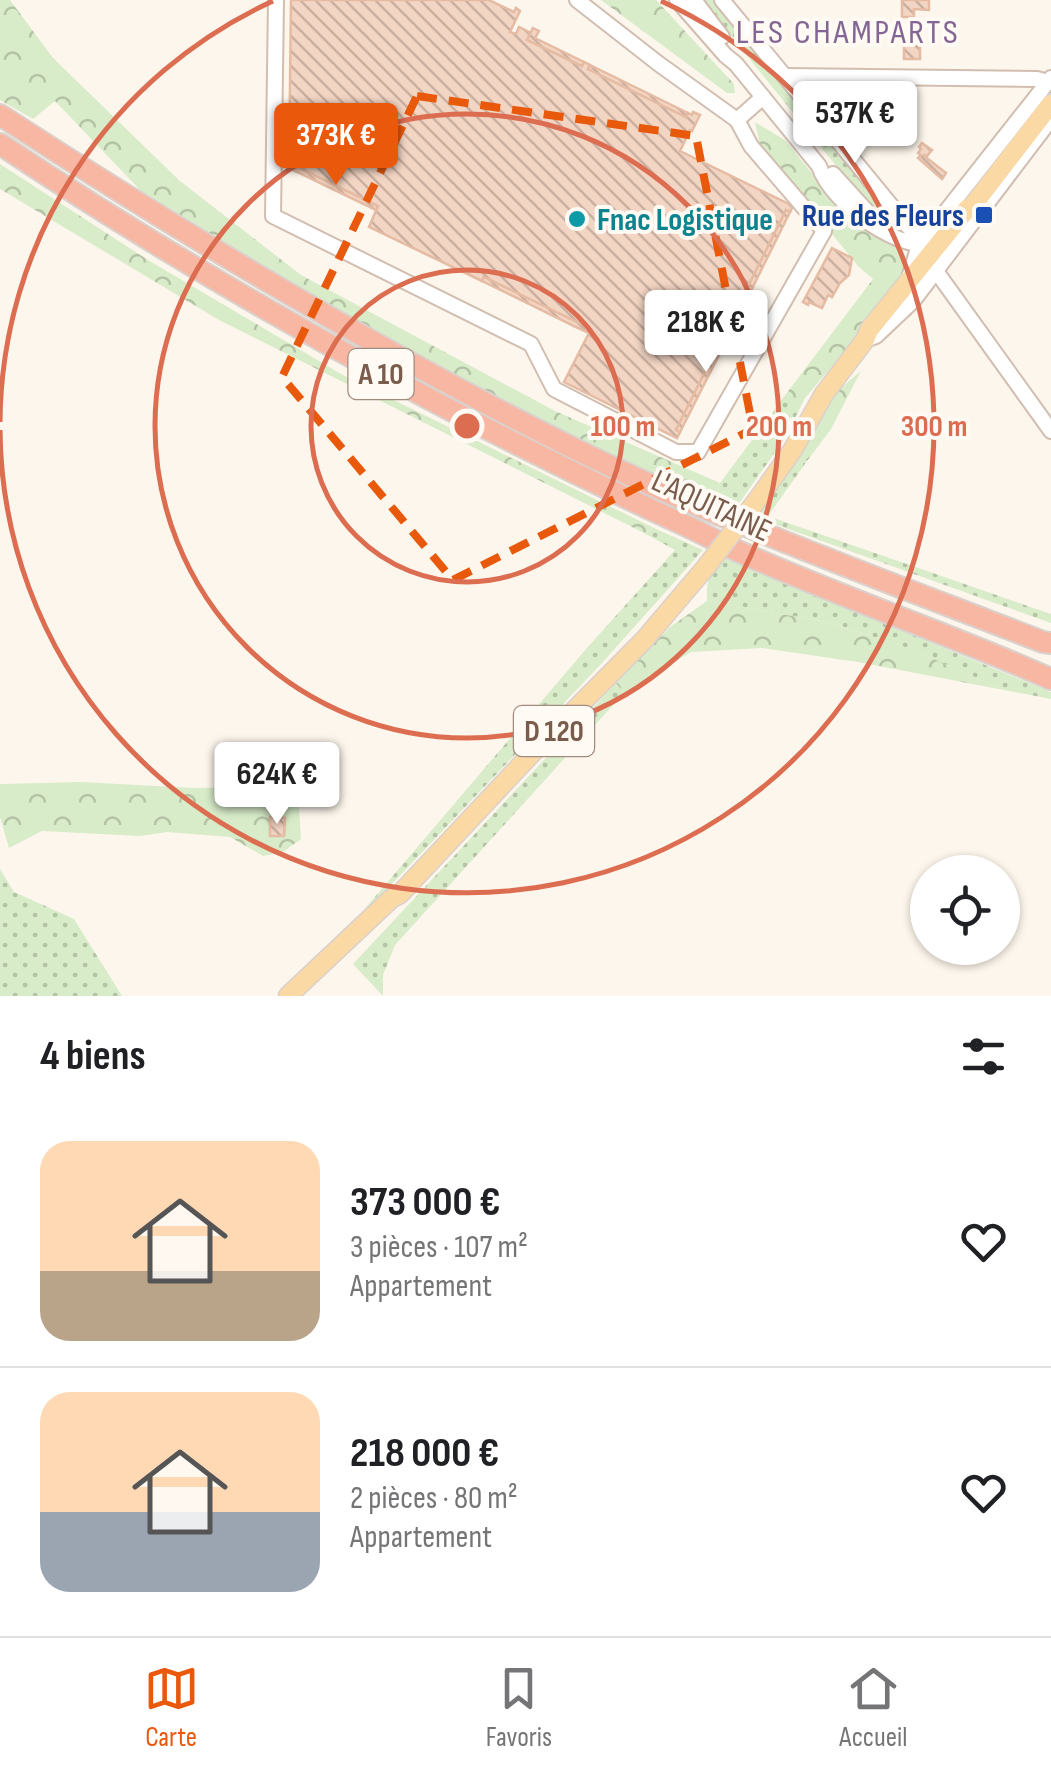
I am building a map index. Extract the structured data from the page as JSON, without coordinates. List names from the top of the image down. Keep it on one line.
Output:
{"streets":{"highway":["A 10","L'AQUITAINE"],"main road":["D 120"]},"districts":["LES CHAMPARTS"],"places":{"transit":["Rue des Fleurs"],"other":["Fnac Logistique"]},"page":{"price":["537K €","373K €","218K €","624K €"],"heading":"4 biens","list":[{"name":"373 000 €","note":"3 pièces · 107 m² · Appartement"},{"name":"218 000 €","note":"2 pièces · 80 m² · Appartement"}],"tabs":["Carte","Favoris","Accueil"]},"rings":["100 m","200 m","300 m"]}
